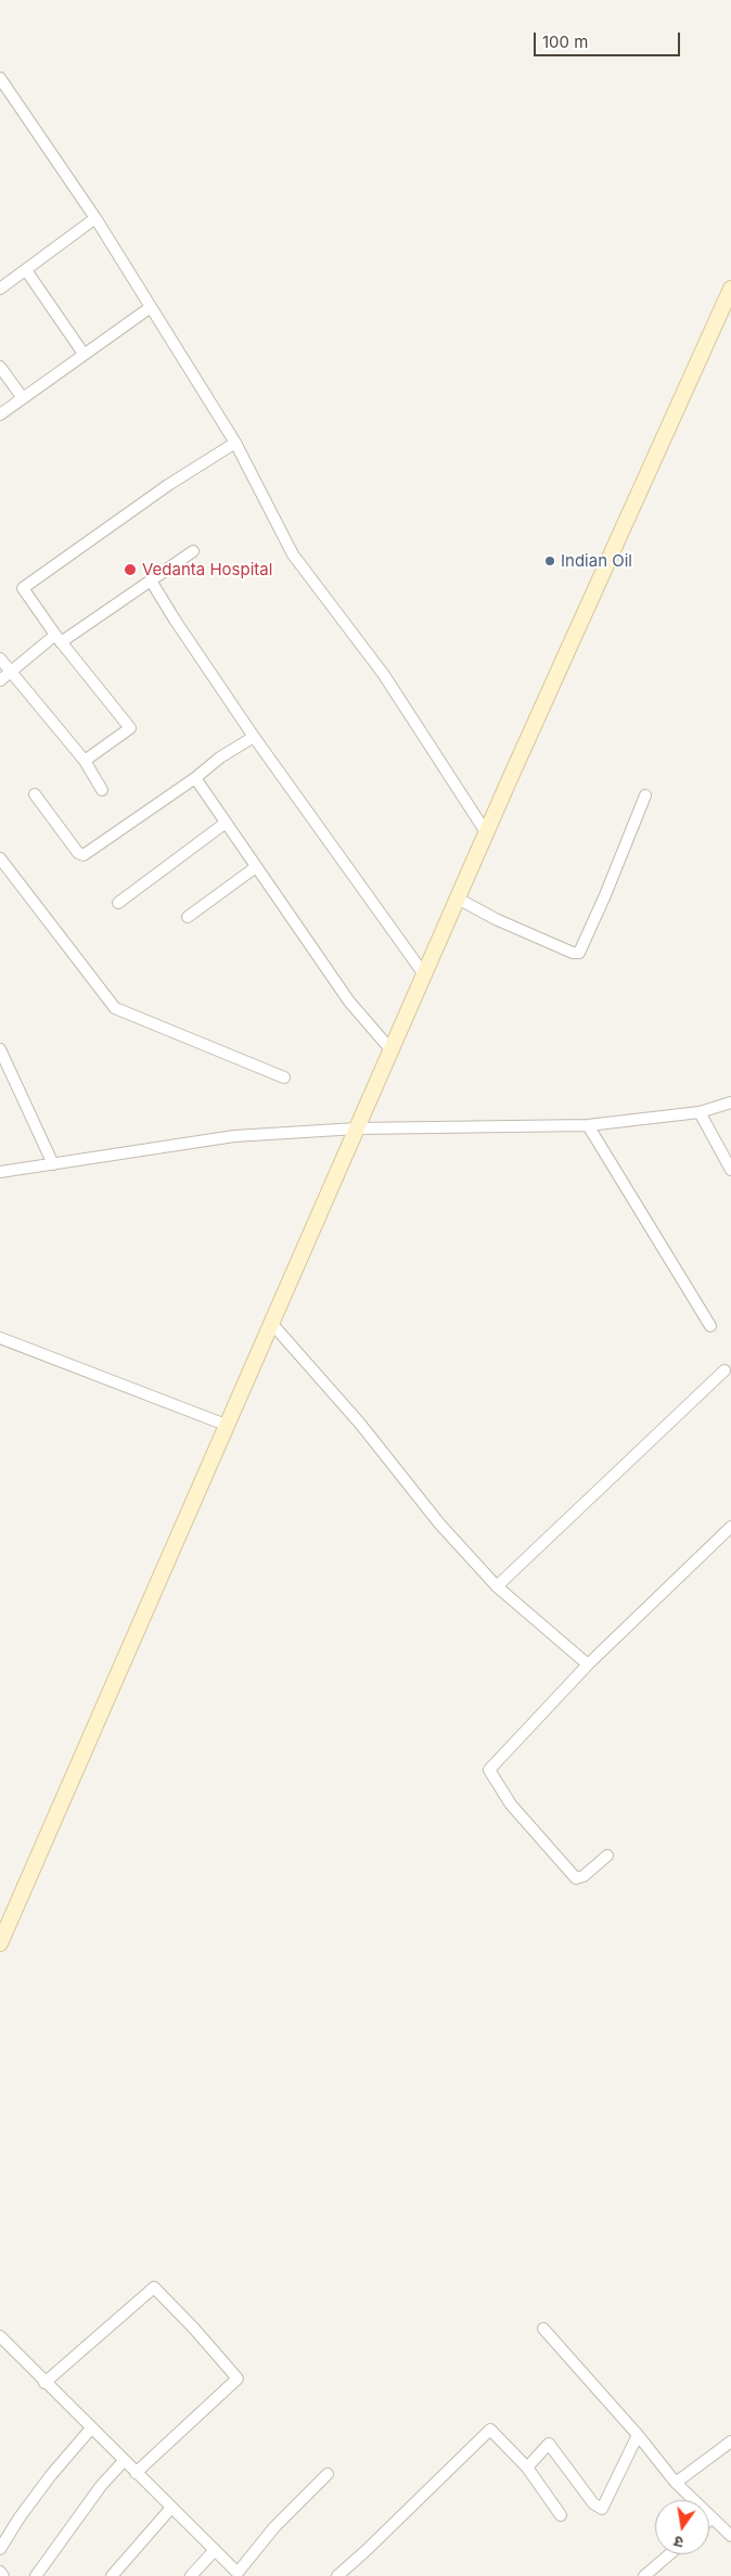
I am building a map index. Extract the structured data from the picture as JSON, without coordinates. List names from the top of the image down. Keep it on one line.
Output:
{"places":["Indian Oil","Vedanta Hospital"],"scale_bar":"100 m","north":"bottom"}
